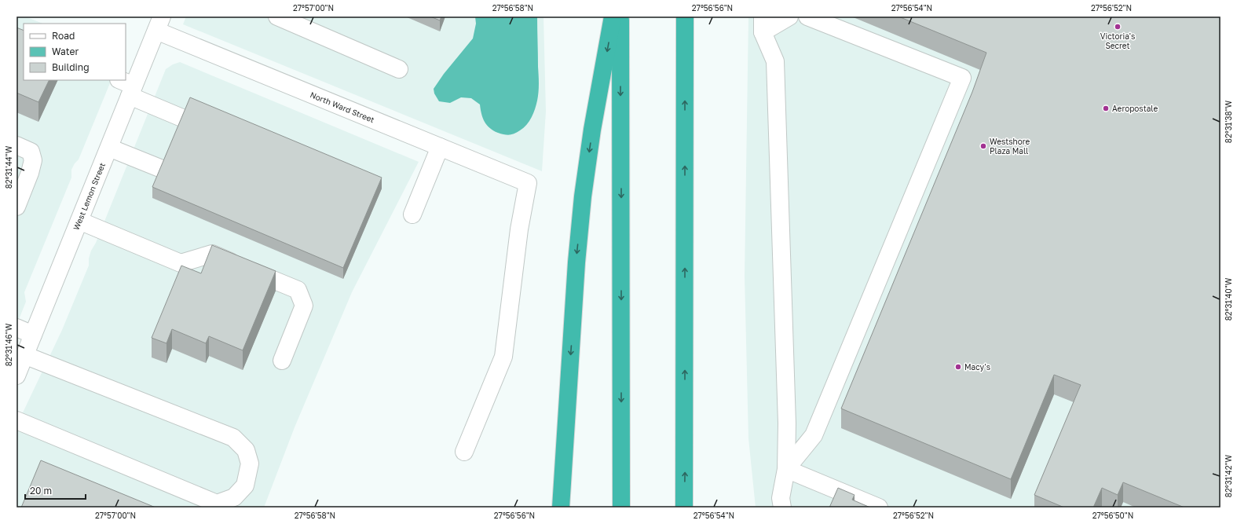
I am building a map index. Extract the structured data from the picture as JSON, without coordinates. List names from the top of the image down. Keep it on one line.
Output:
{"streets":{"street":["North Ward Street","West Lemon Street"]},"crossings":[["North Ward Street","West Lemon Street"]],"places":["Victoria's Secret","Aeropostale","Westshore Plaza Mall","Macy's"],"legend":["Road","Water","Building"],"scale_bar":"20 m","coordinates":["27°57'00\"N","27°56'58\"N","27°56'56\"N","27°56'54\"N","27°56'52\"N","82°31'38\"W","82°31'44\"W","82°31'40\"W","82°31'46\"W","82°31'42\"W","27°56'50\"N"]}
